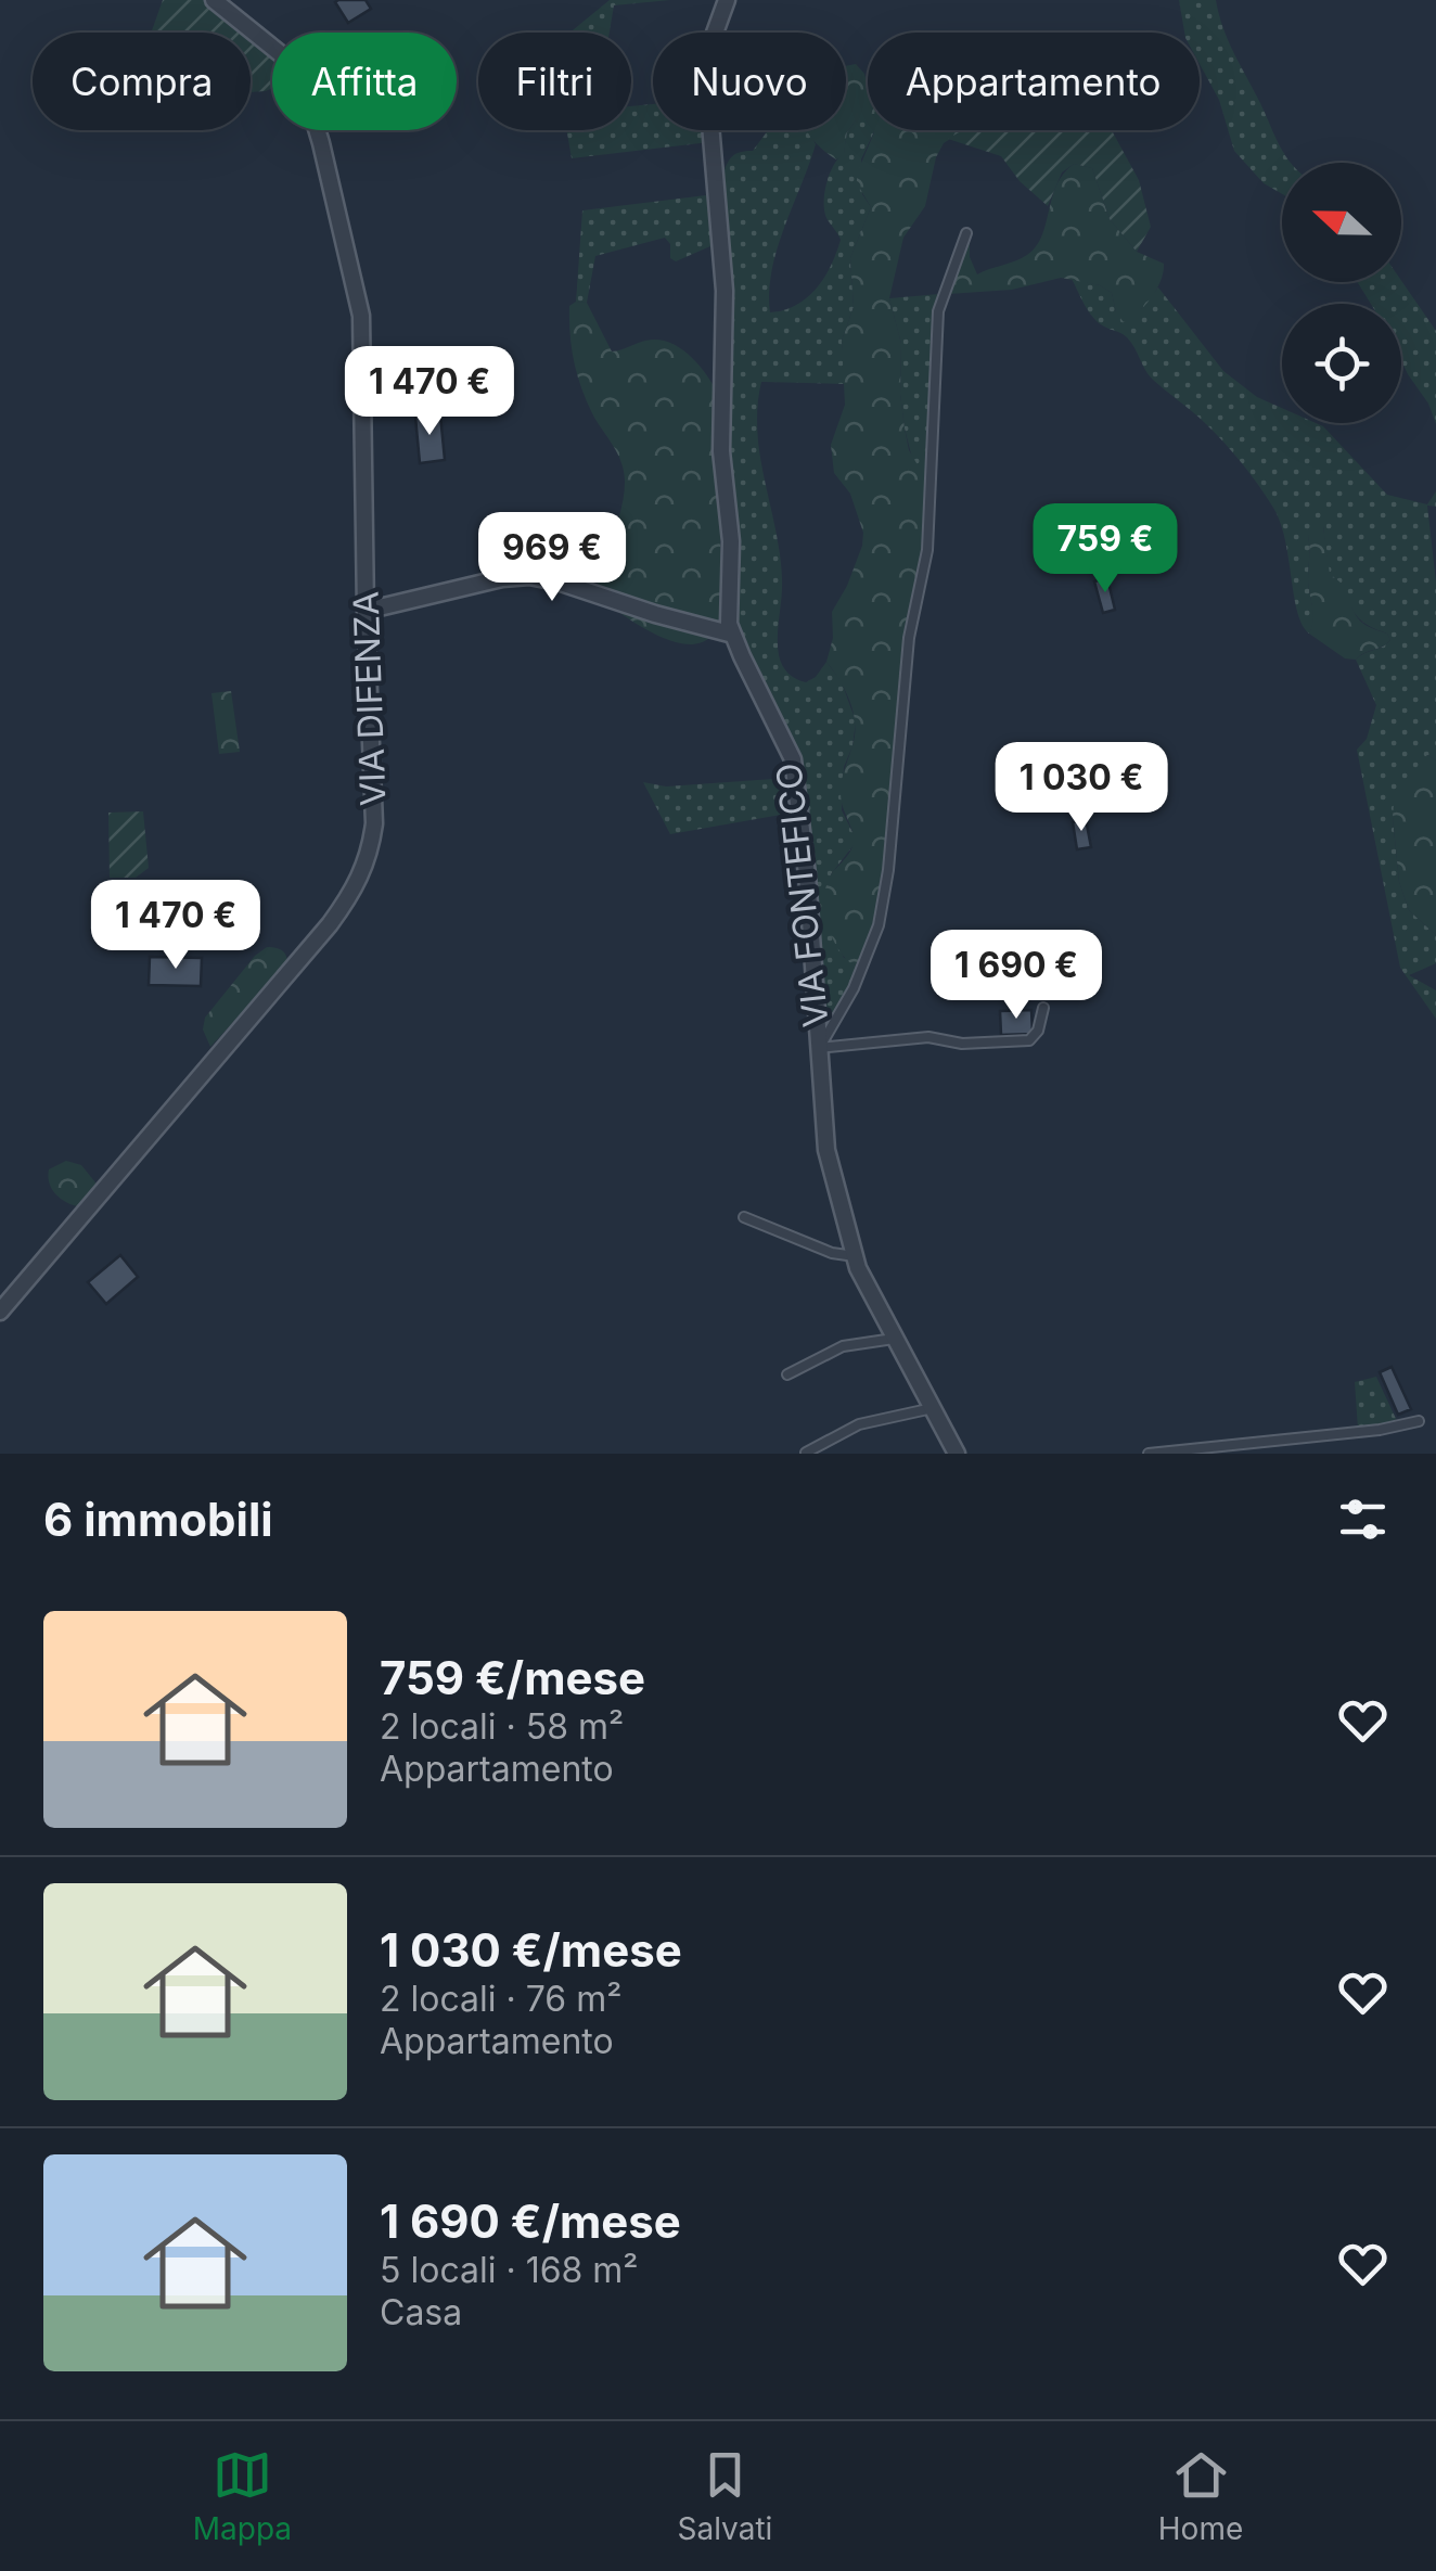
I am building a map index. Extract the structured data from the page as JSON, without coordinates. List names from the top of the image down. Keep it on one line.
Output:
{"streets":{"street":["VIA DIFENZA","VIA FONTEFICO"]},"north":"left","page":{"chip":["Compra","Affitta","Filtri","Nuovo","Appartamento"],"price":["1 470 €","759 €","969 €","1 030 €","1 470 €","1 690 €"],"heading":"6 immobili","list":[{"name":"759 €/mese","note":"2 locali · 58 m² · Appartamento"},{"name":"1 030 €/mese","note":"2 locali · 76 m² · Appartamento"},{"name":"1 690 €/mese","note":"5 locali · 168 m² · Casa"}],"tabs":["Mappa","Salvati","Home"]}}
